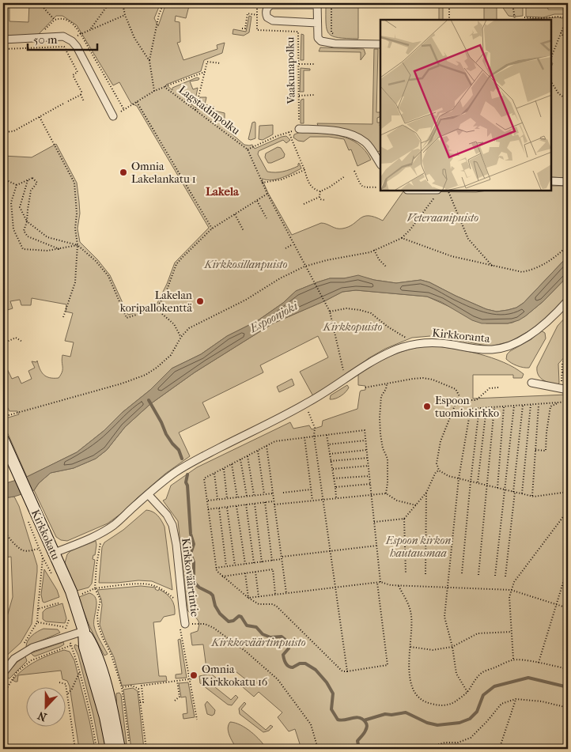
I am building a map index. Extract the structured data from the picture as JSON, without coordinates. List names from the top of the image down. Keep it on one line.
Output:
{"streets":{"main road":["Kirkkokatu"],"street":["Kirkkoranta","Kirkkoväärtintie"],"path":["Vaakunapolku","Lagstadinpolku"]},"districts":["Lakela"],"water":["Espoonjoki"],"parks":["Veteraanipuisto","Kirkkosillanpuisto","Kirkkopuisto","Espoon kirkon hautausmaa","Kirkkoväärtinpuisto"],"places":["Omnia Lakelankatu 1","Lakelan koripallokenttä","Espoon tuomiokirkko","Omnia Kirkkokatu 16"],"scale_bar":"50 m","north":"bottom"}
